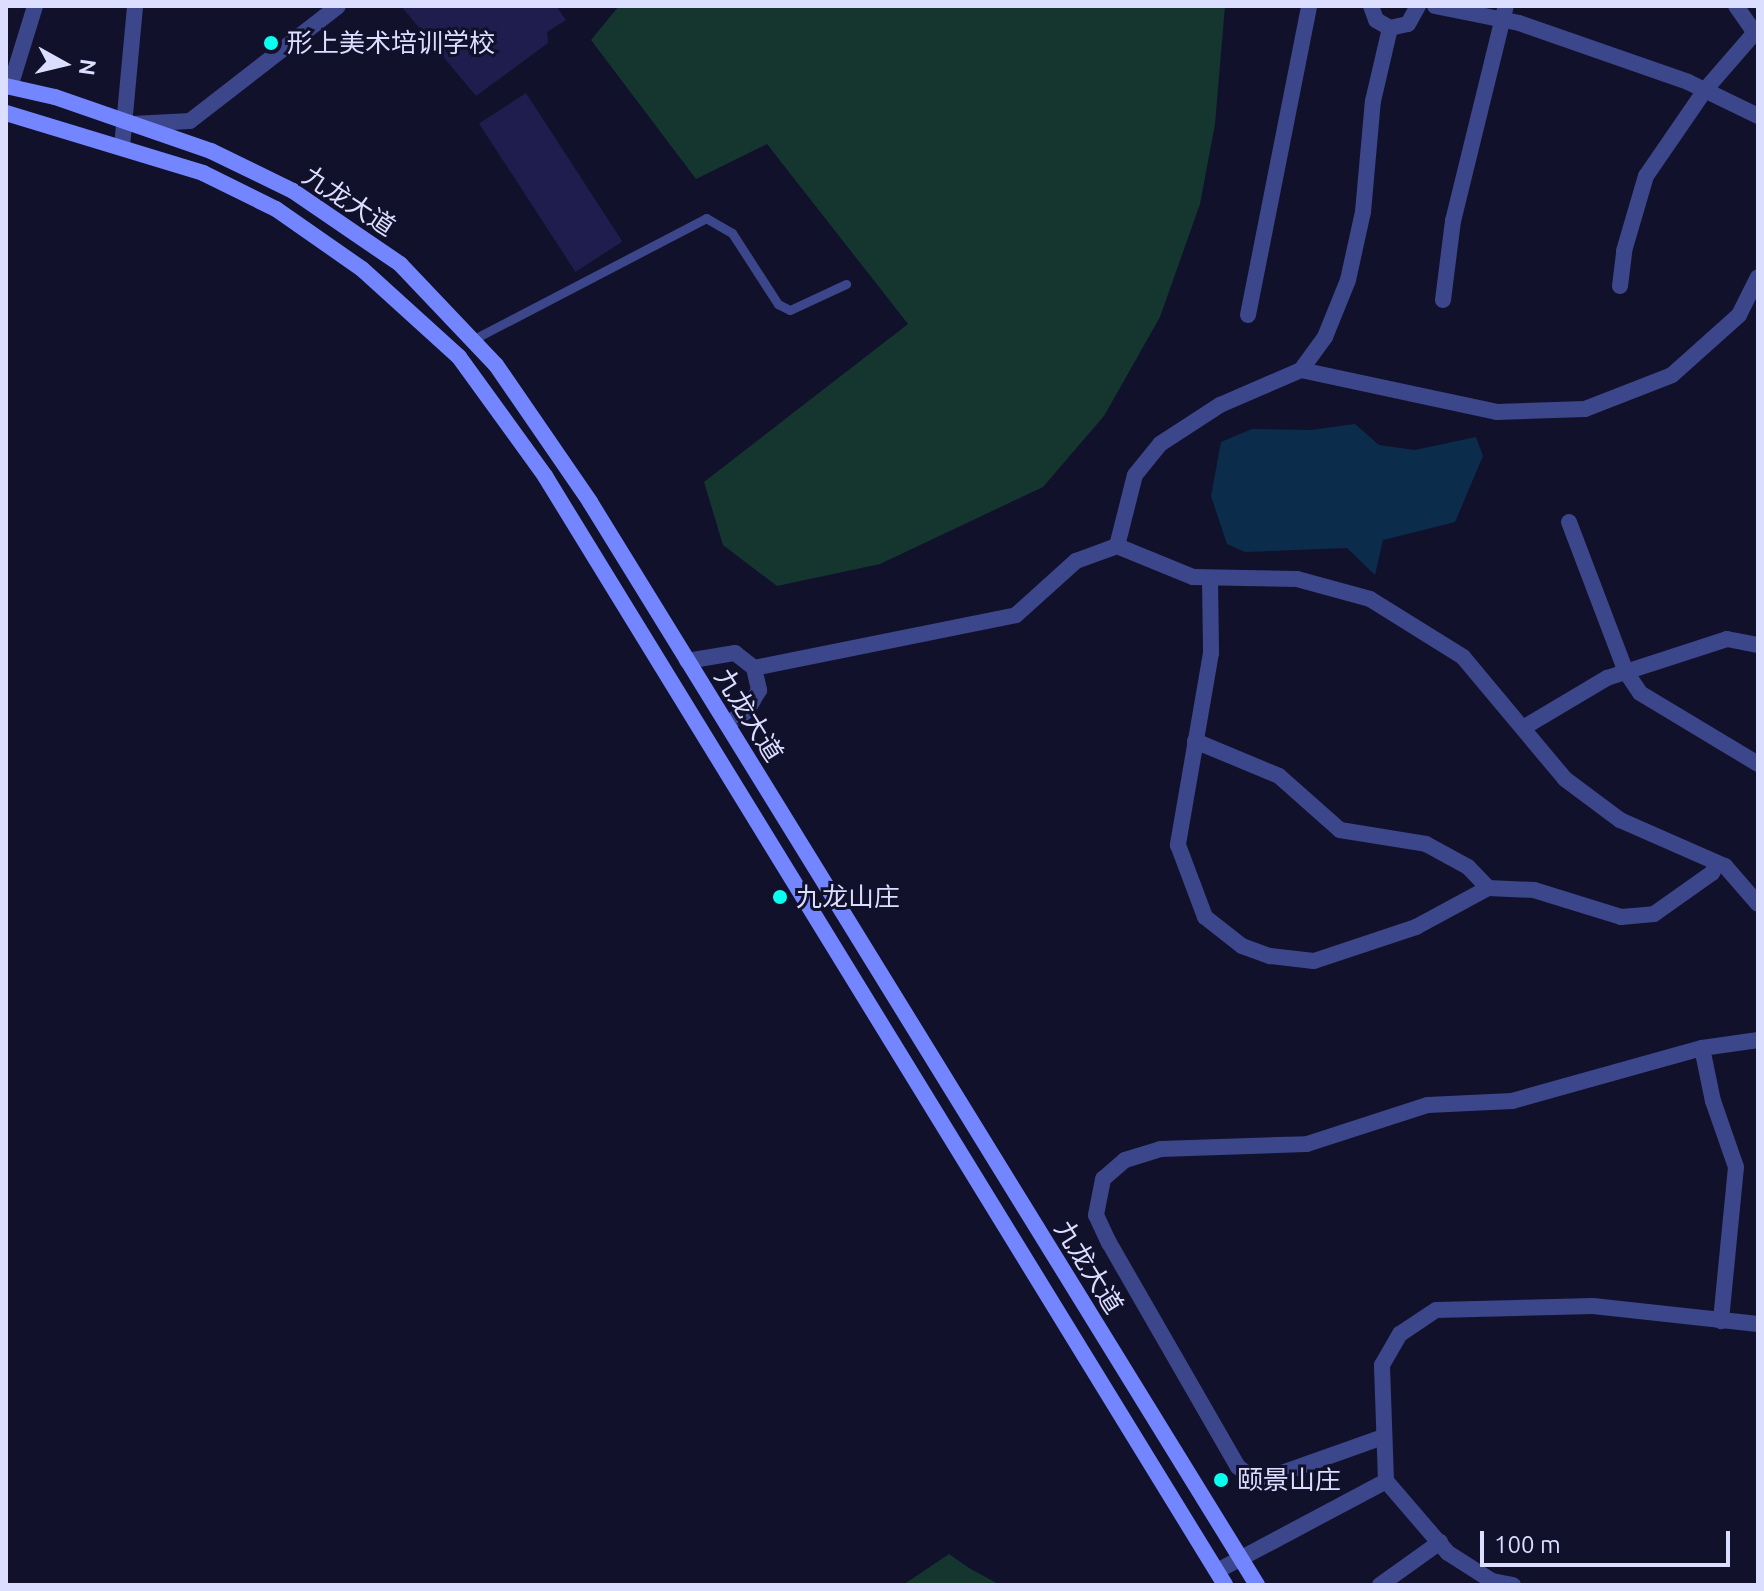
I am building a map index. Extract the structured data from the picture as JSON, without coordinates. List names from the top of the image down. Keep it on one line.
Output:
{"streets":{"main road":["九龙大道"]},"places":["形上美术培训学校","九龙山庄","颐景山庄"],"scale_bar":"100 m","north":"right"}
